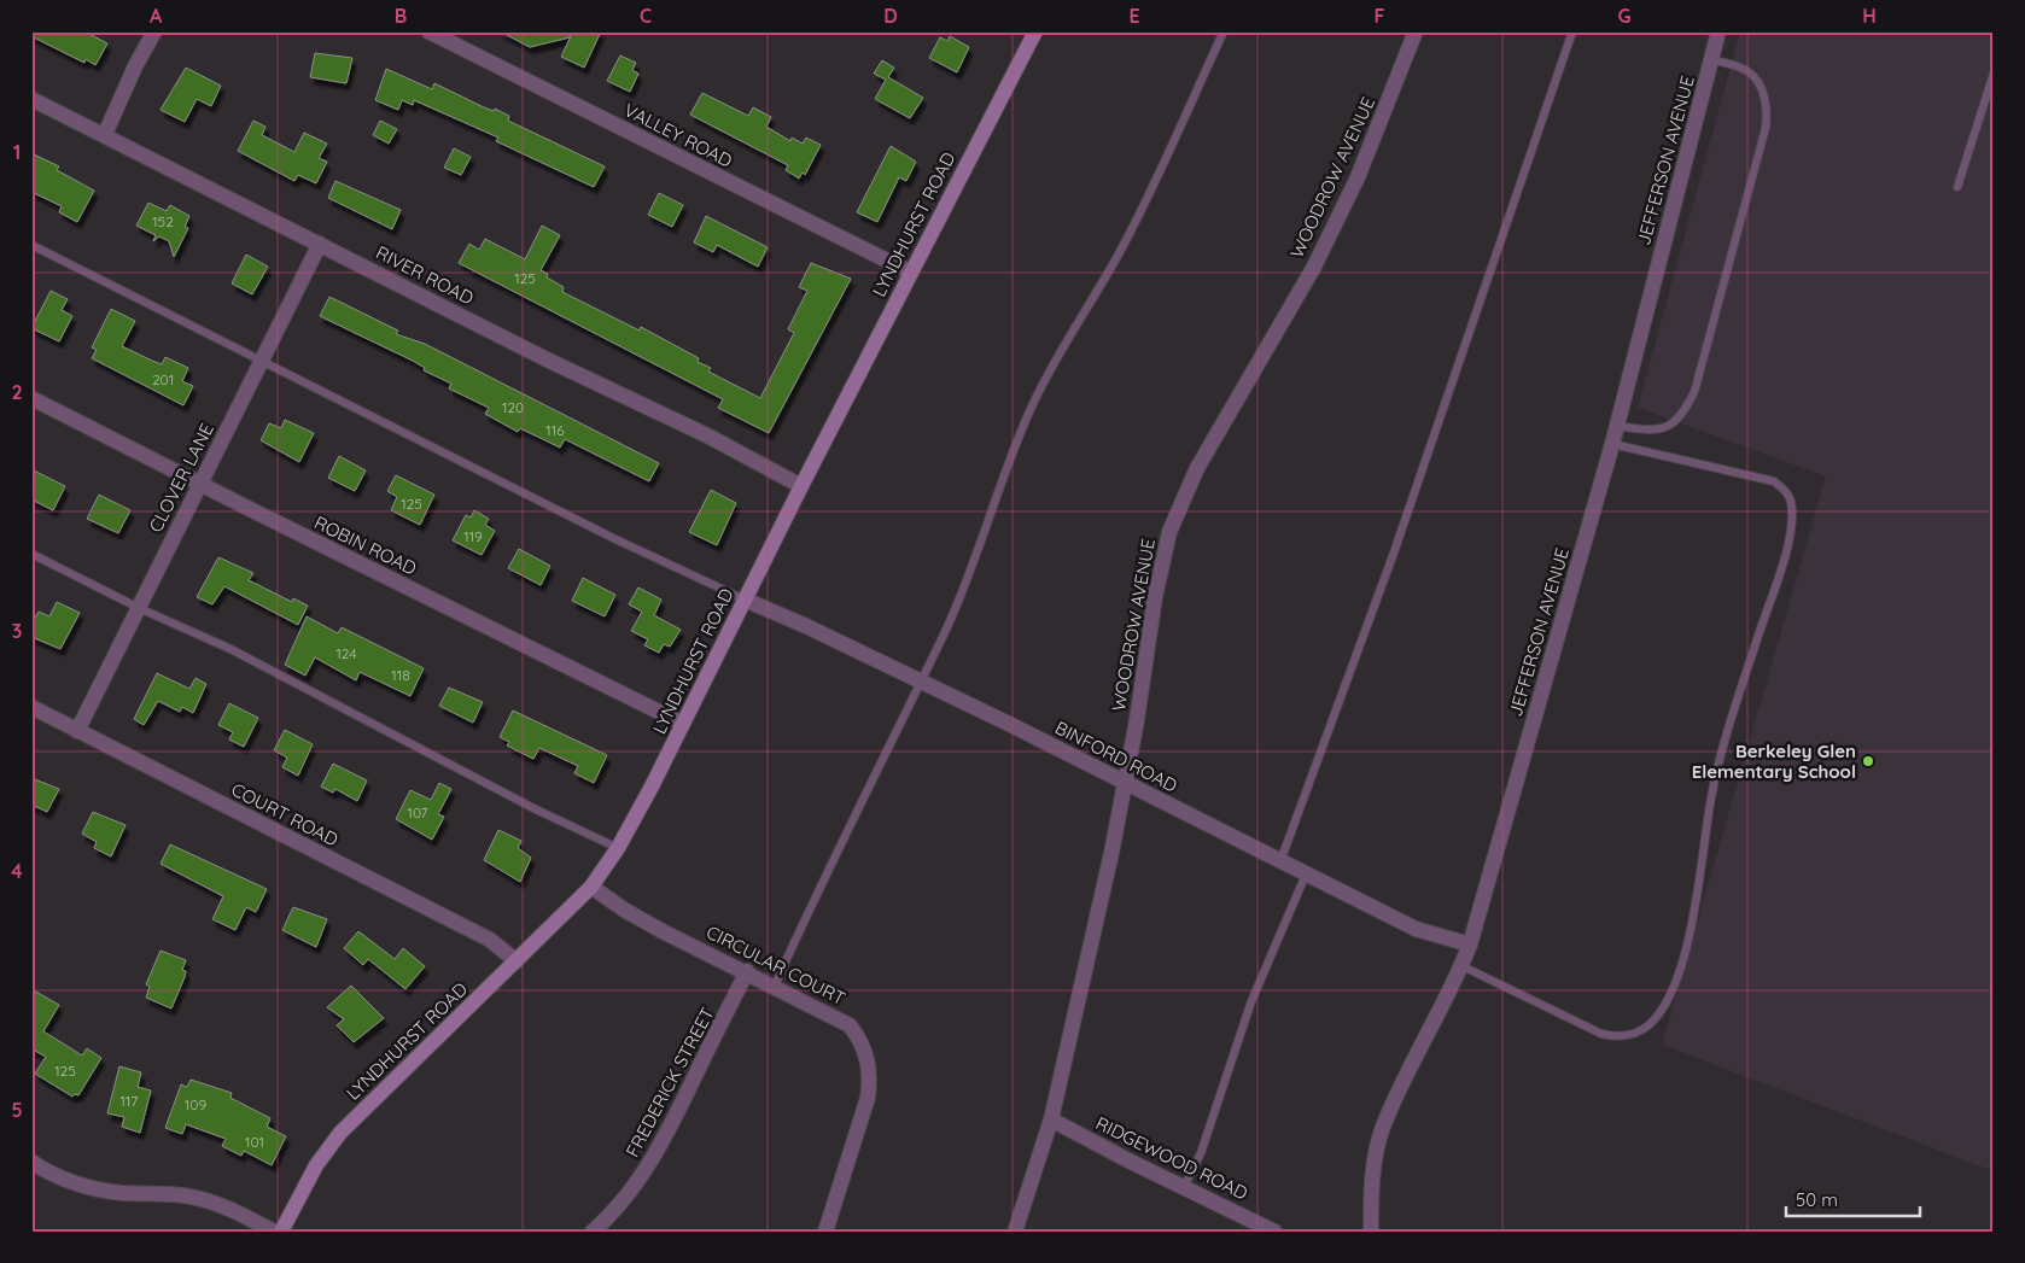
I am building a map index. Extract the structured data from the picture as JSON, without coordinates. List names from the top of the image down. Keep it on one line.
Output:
{"streets":{"main road":["LYNDHURST ROAD"],"street":["VALLEY ROAD","JEFFERSON AVENUE","WOODROW AVENUE","RIVER ROAD","CLOVER LANE","ROBIN ROAD","BINFORD ROAD","COURT ROAD","CIRCULAR COURT","FREDERICK STREET","RIDGEWOOD ROAD"]},"crossings":[["VALLEY ROAD","LYNDHURST ROAD"],["JEFFERSON AVENUE","BINFORD ROAD"],["WOODROW AVENUE","BINFORD ROAD"],["WOODROW AVENUE","RIDGEWOOD ROAD"],["LYNDHURST ROAD","RIVER ROAD"],["LYNDHURST ROAD","ROBIN ROAD"],["LYNDHURST ROAD","BINFORD ROAD"],["LYNDHURST ROAD","COURT ROAD"],["LYNDHURST ROAD","CIRCULAR COURT"],["RIVER ROAD","CLOVER LANE"],["CLOVER LANE","ROBIN ROAD"],["CLOVER LANE","COURT ROAD"],["CIRCULAR COURT","FREDERICK STREET"]],"places":["Berkeley Glen Elementary School"],"house_numbers":["152","125","201","120","116","125","119","124","118","107","125","117","109","101"],"scale_bar":"50 m","grid":{"columns":["A","B","C","D","E","F","G","H"],"rows":["1","2","3","4","5"]}}
